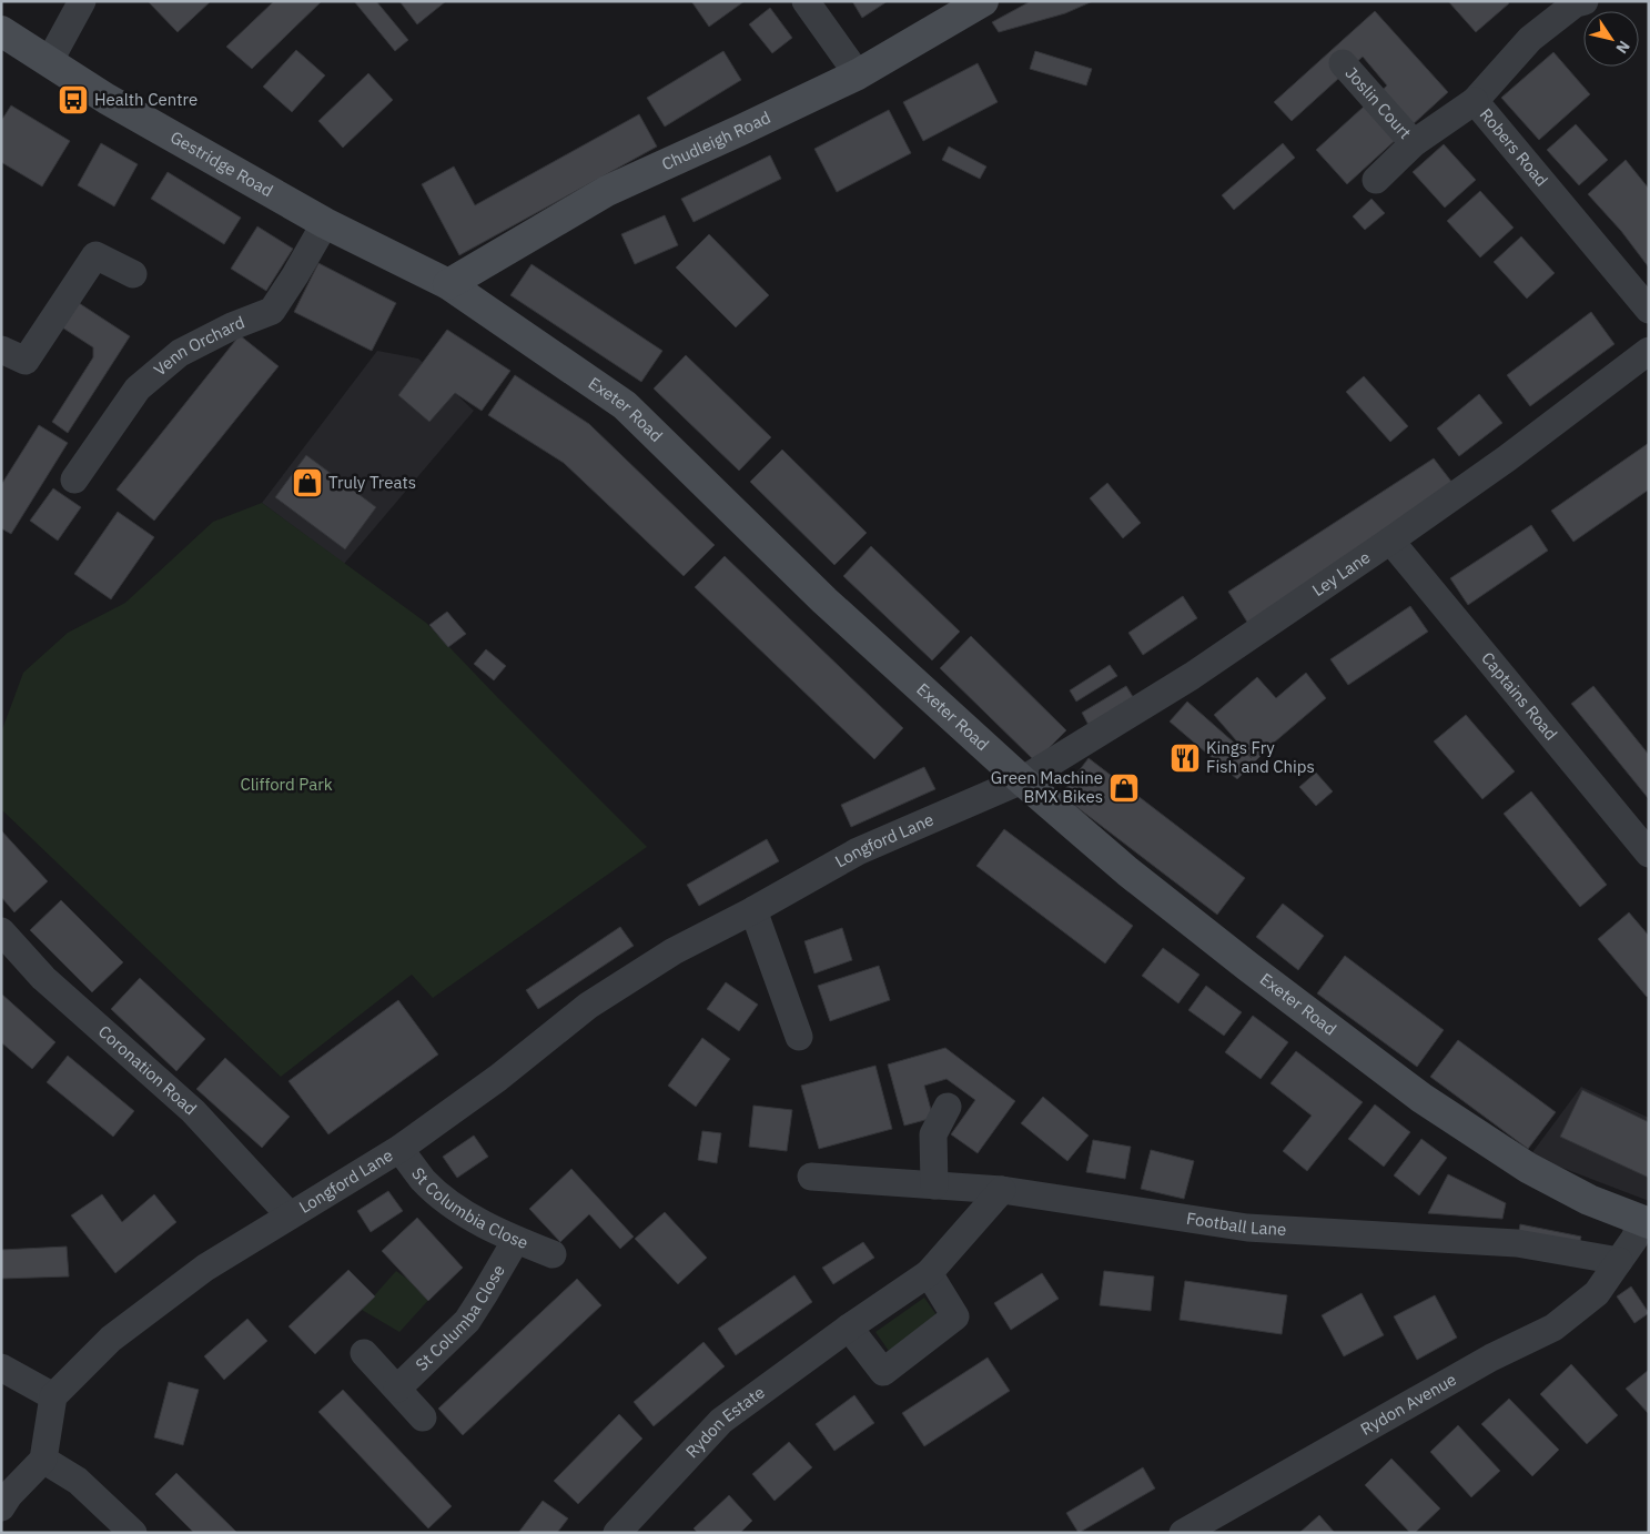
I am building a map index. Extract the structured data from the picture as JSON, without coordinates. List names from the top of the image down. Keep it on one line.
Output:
{"streets":{"main road":["Chudleigh Road","Gestridge Road","Exeter Road"],"street":["Joslin Court","Robers Road","Venn Orchard","Ley Lane","Captains Road","Longford Lane","Coronation Road","St Columbia Close","Football Lane","St Columba Close","Rydon Avenue","Rydon Estate"]},"crossings":[["Joslin Court","Robers Road"],["Chudleigh Road","Gestridge Road"],["Chudleigh Road","Exeter Road"],["Gestridge Road","Venn Orchard"],["Gestridge Road","Exeter Road"],["Exeter Road","Ley Lane"],["Exeter Road","Longford Lane"],["Ley Lane","Captains Road"],["Ley Lane","Longford Lane"],["Longford Lane","Coronation Road"],["Longford Lane","St Columbia Close"],["St Columbia Close","St Columba Close"],["Football Lane","Rydon Avenue"],["Football Lane","Rydon Estate"]],"parks":["Clifford Park"],"places":{"bus stop":["Health Centre"],"shop":["Truly Treats","Green Machine BMX Bikes"],"restaurant":["Kings Fry Fish and Chips"]},"north":"bottom right"}
